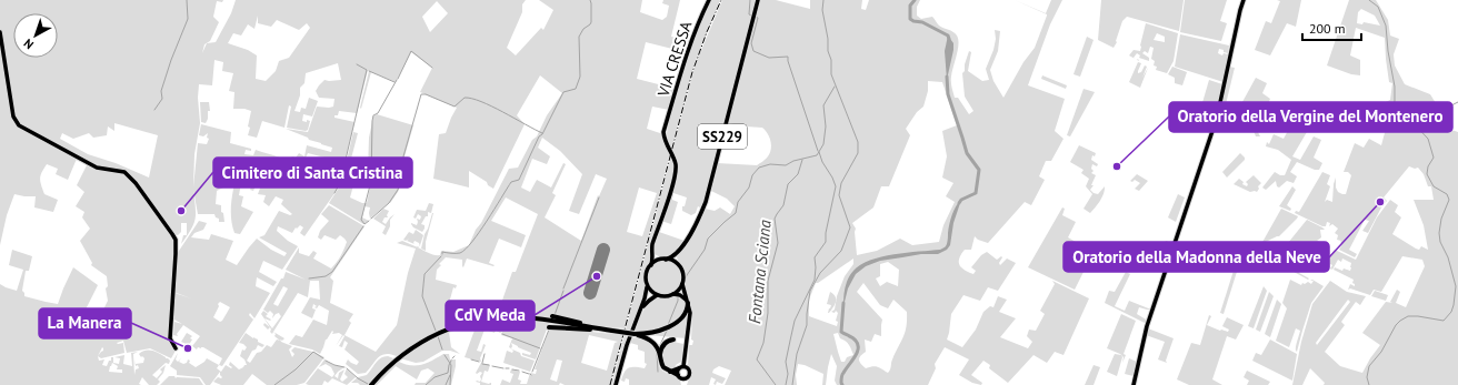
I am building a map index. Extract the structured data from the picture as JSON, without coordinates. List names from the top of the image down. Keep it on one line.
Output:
{"streets":{"main road":["VIA CRESSA","SS229"]},"water":["Fontana Sciana"],"places":["Oratorio della Vergine del Montenero","Oratorio della Madonna della Neve","Cimitero di Santa Cristina","CdV Meda","La Manera"],"scale_bar":"200 m","north":"bottom left"}
